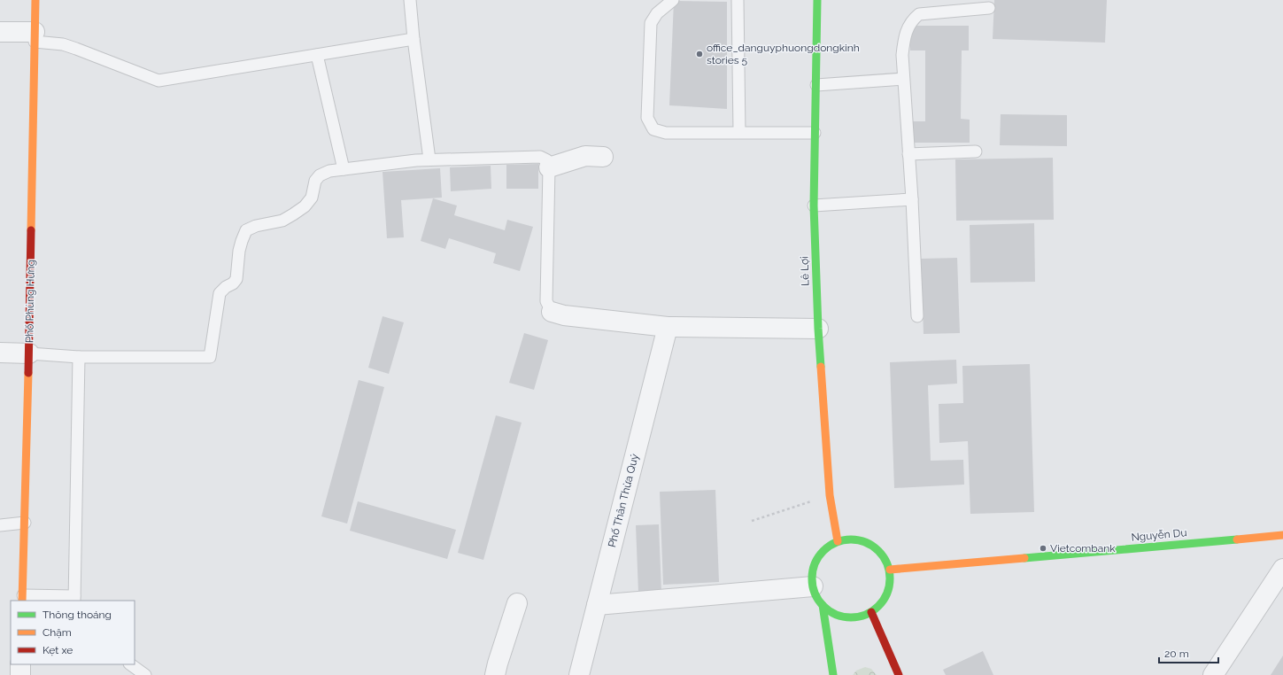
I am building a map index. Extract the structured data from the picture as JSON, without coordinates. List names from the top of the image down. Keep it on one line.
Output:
{"streets":{"main road":["Lê Lợi","Phố Phùng Hưng","Nguyễn Du"],"street":["Phố Thân Thừa Quý"]},"crossings":[["Lê Lợi","Nguyễn Du"]],"places":["office_danguyphuongdongkinh stories 5","Vietcombank"],"legend":["Thông thoáng","Chậm","Kẹt xe"],"scale_bar":"20 m"}
